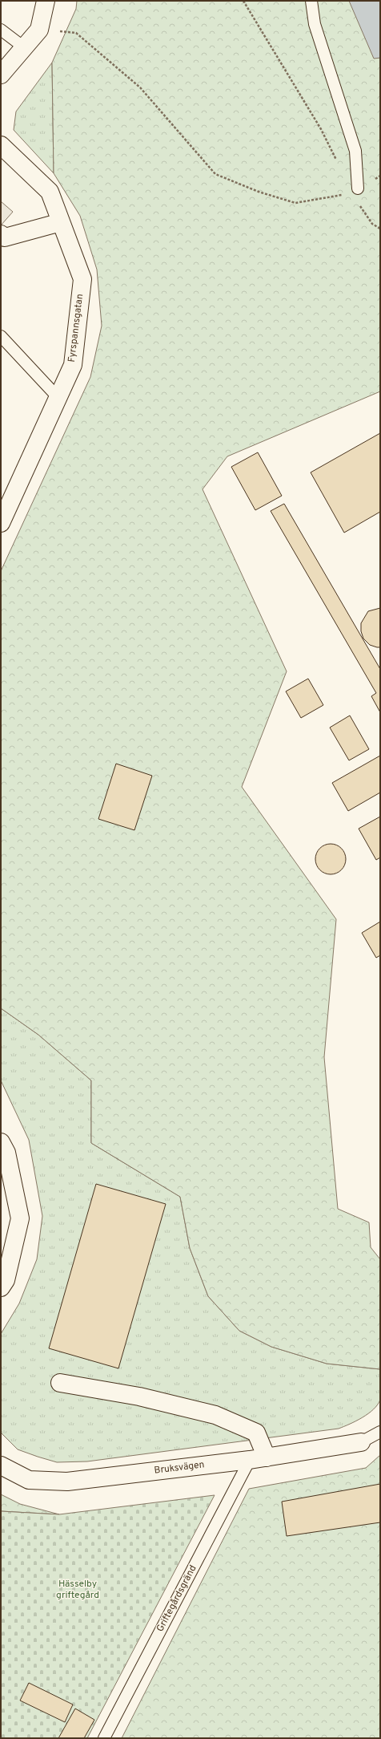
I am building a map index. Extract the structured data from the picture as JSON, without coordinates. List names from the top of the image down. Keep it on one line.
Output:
{"streets":{"street":["Fyrspannsgatan","Bruksvägen"],"lane":["Griftegårdsgränd"]},"crossings":[["Bruksvägen","Griftegårdsgränd"]],"parks":["Hässelby griftegård"]}
